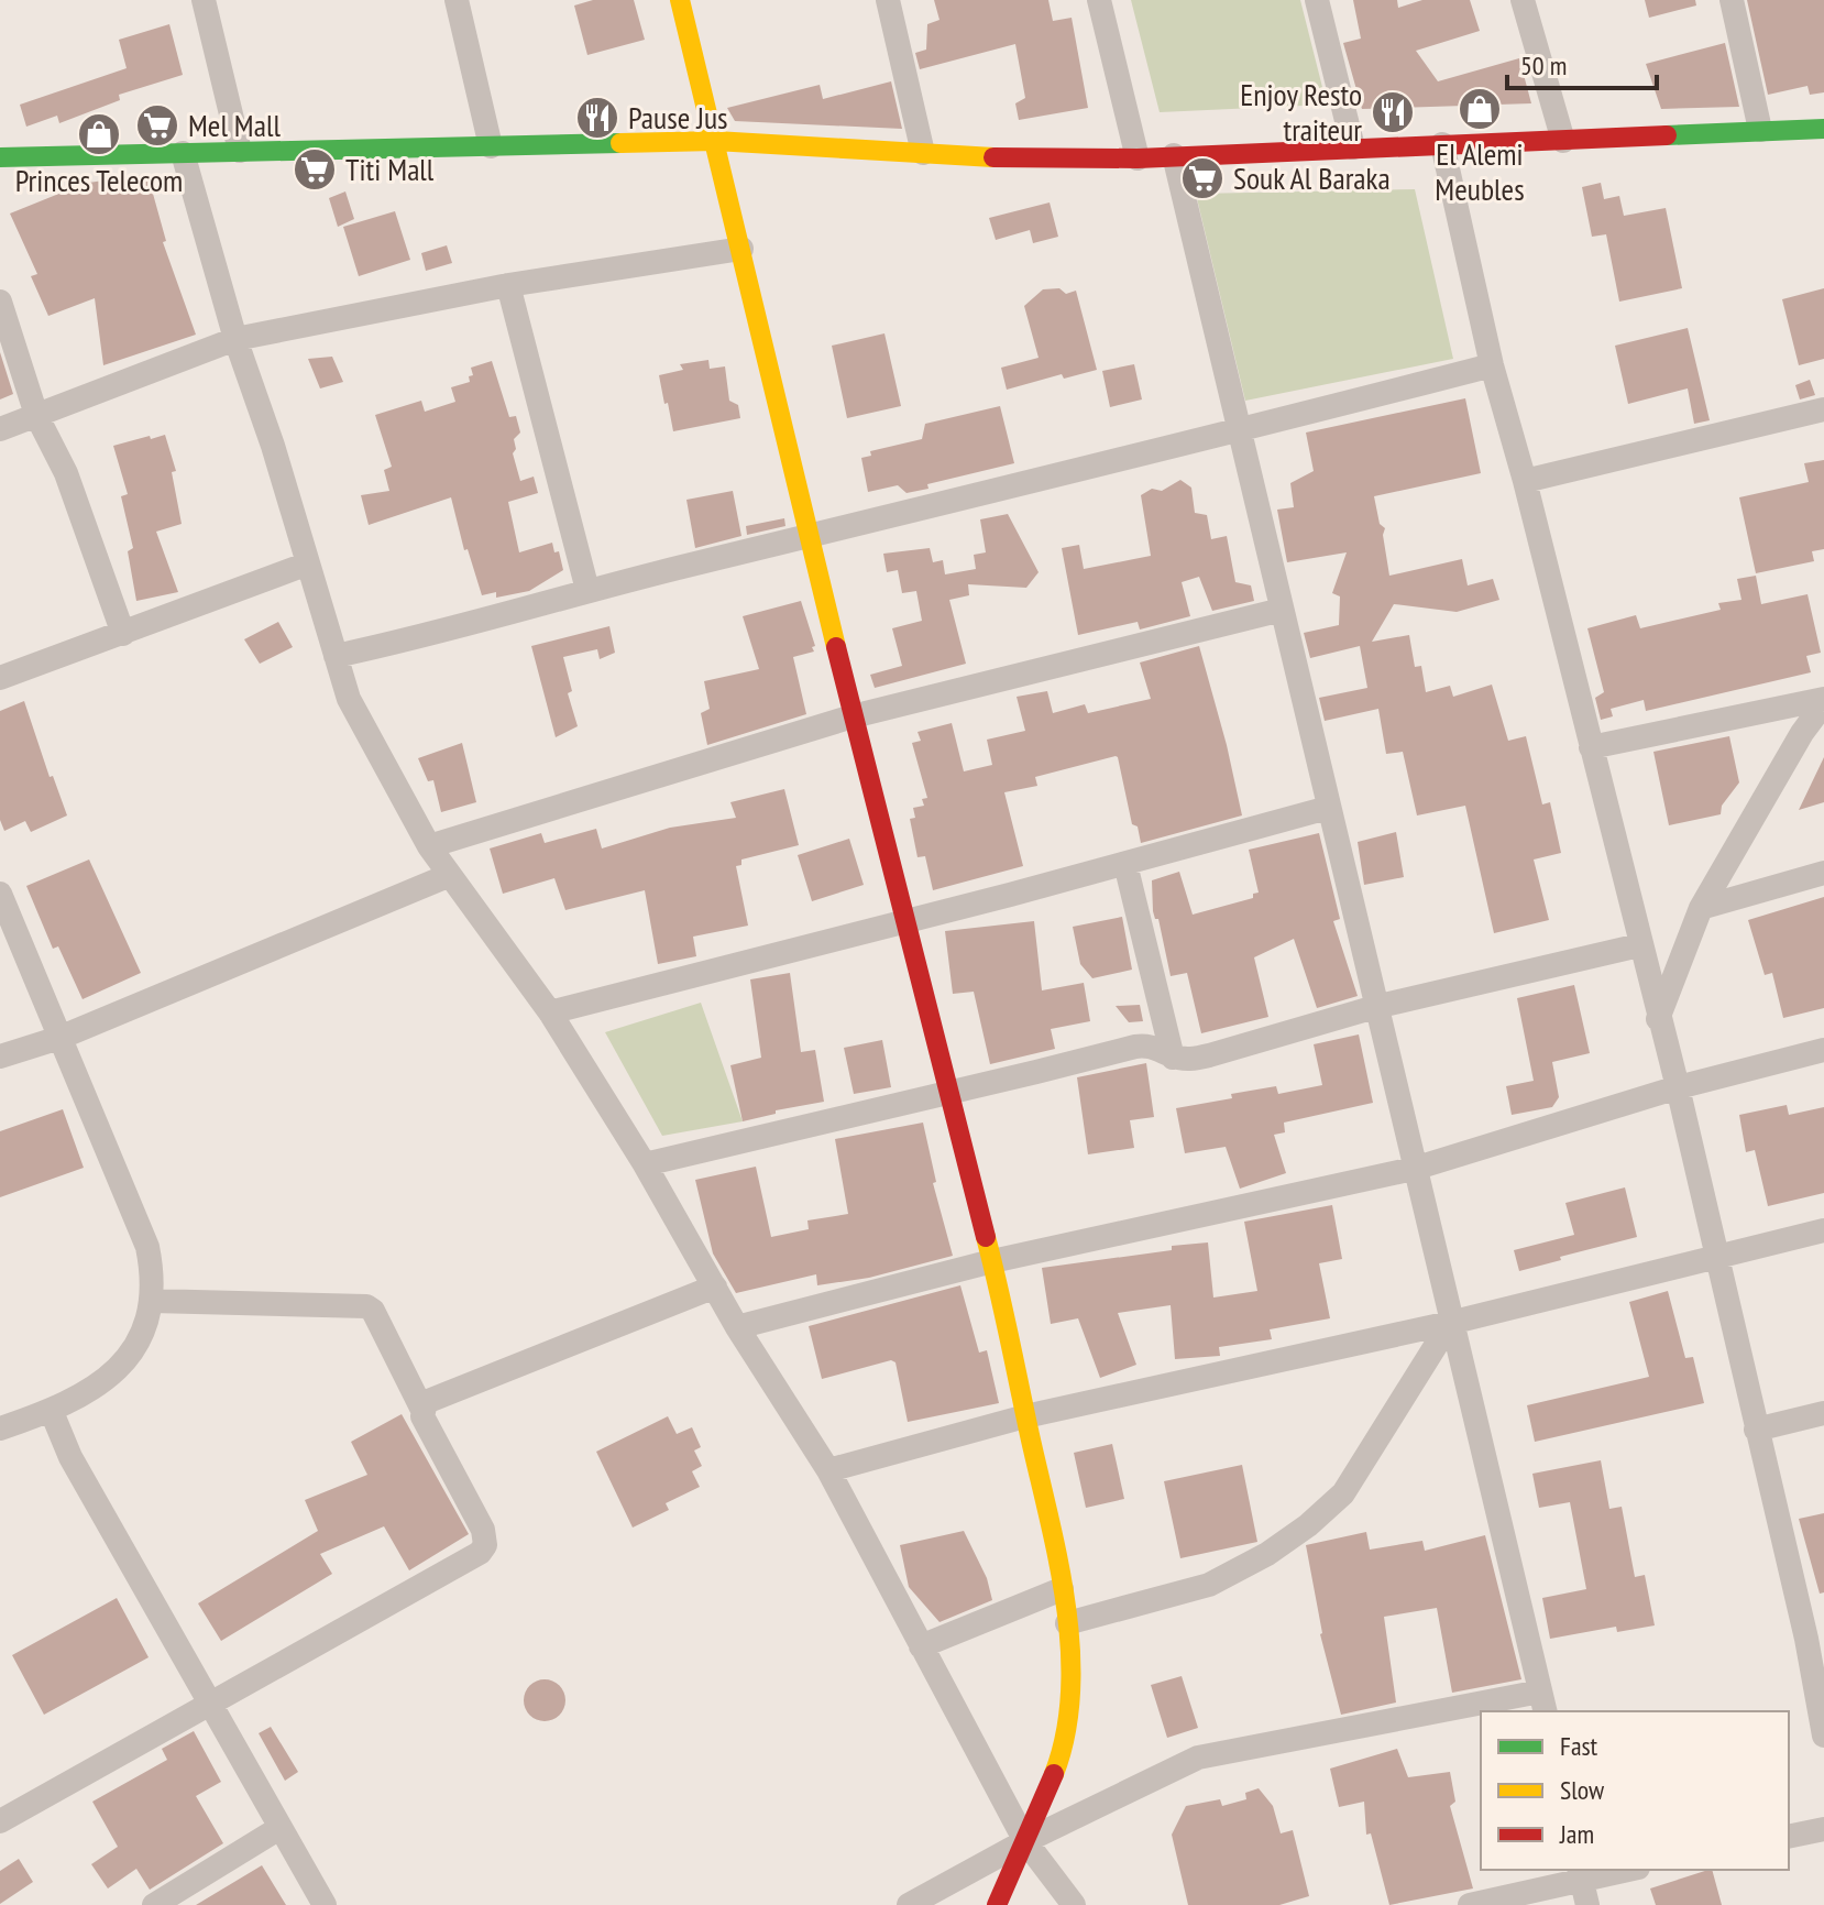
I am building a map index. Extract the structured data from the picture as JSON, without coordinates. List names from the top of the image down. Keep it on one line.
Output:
{"places":{"shop":["El Alemi Meubles","Princes Telecom"],"restaurant":["Enjoy Resto traiteur","Pause Jus"],"supermarket":["Mel Mall","Titi Mall","Souk Al Baraka"]},"legend":["Fast","Slow","Jam"],"scale_bar":"50 m"}
